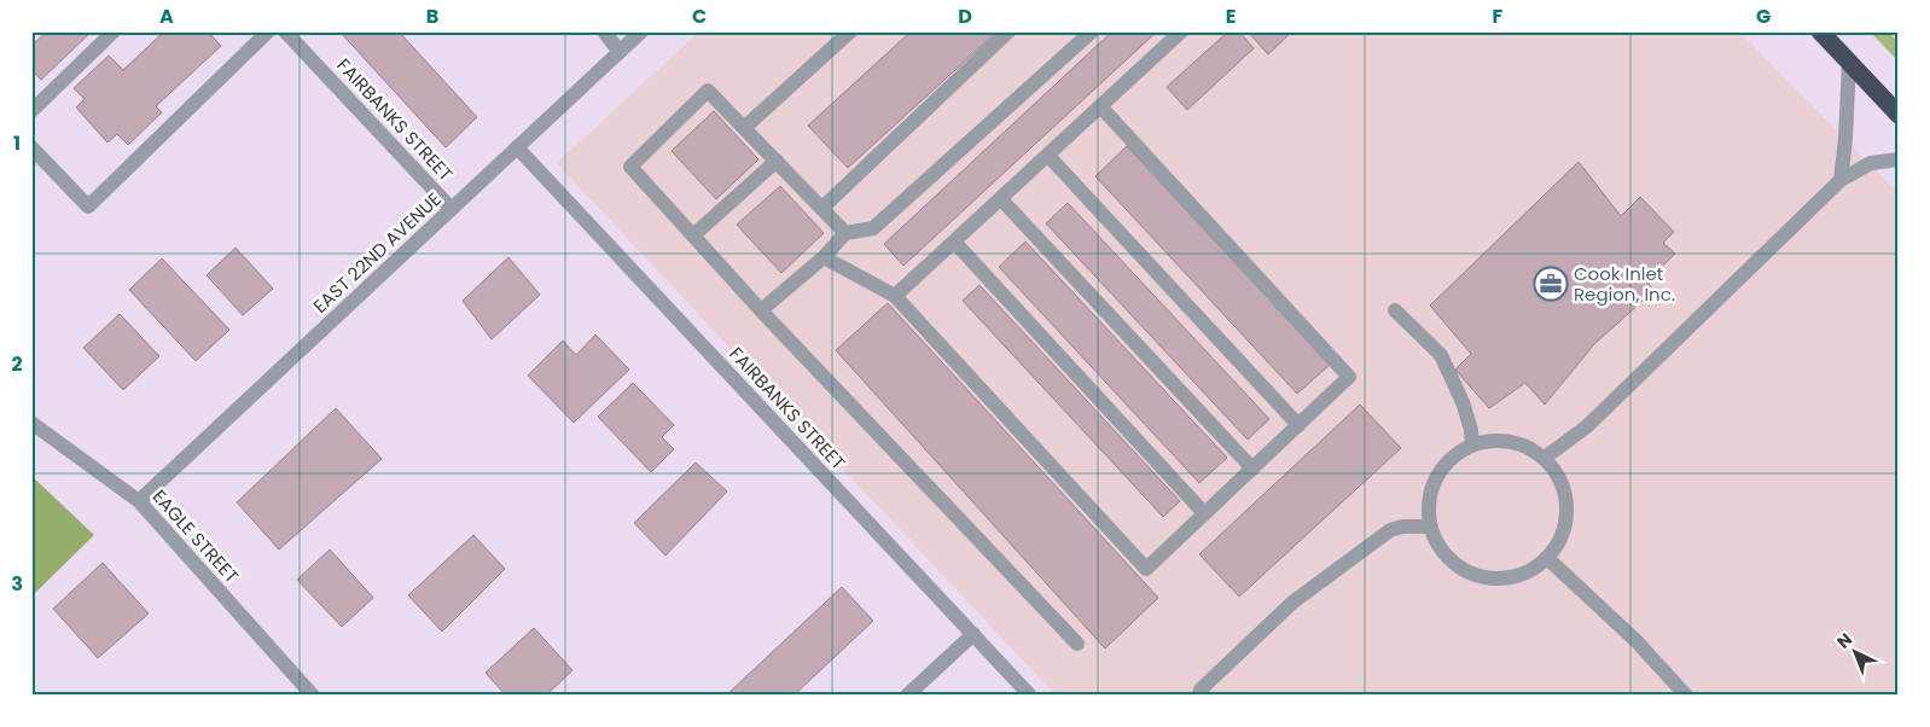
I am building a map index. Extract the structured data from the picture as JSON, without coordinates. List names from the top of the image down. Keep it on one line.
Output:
{"streets":{"street":["FAIRBANKS STREET","EAST 22ND AVENUE","EAGLE STREET"]},"crossings":[["FAIRBANKS STREET","EAST 22ND AVENUE"],["EAST 22ND AVENUE","EAGLE STREET"]],"places":{"office":["Cook Inlet Region, Inc."]},"north":"top left","grid":{"columns":["A","B","C","D","E","F","G"],"rows":["1","2","3"]}}
